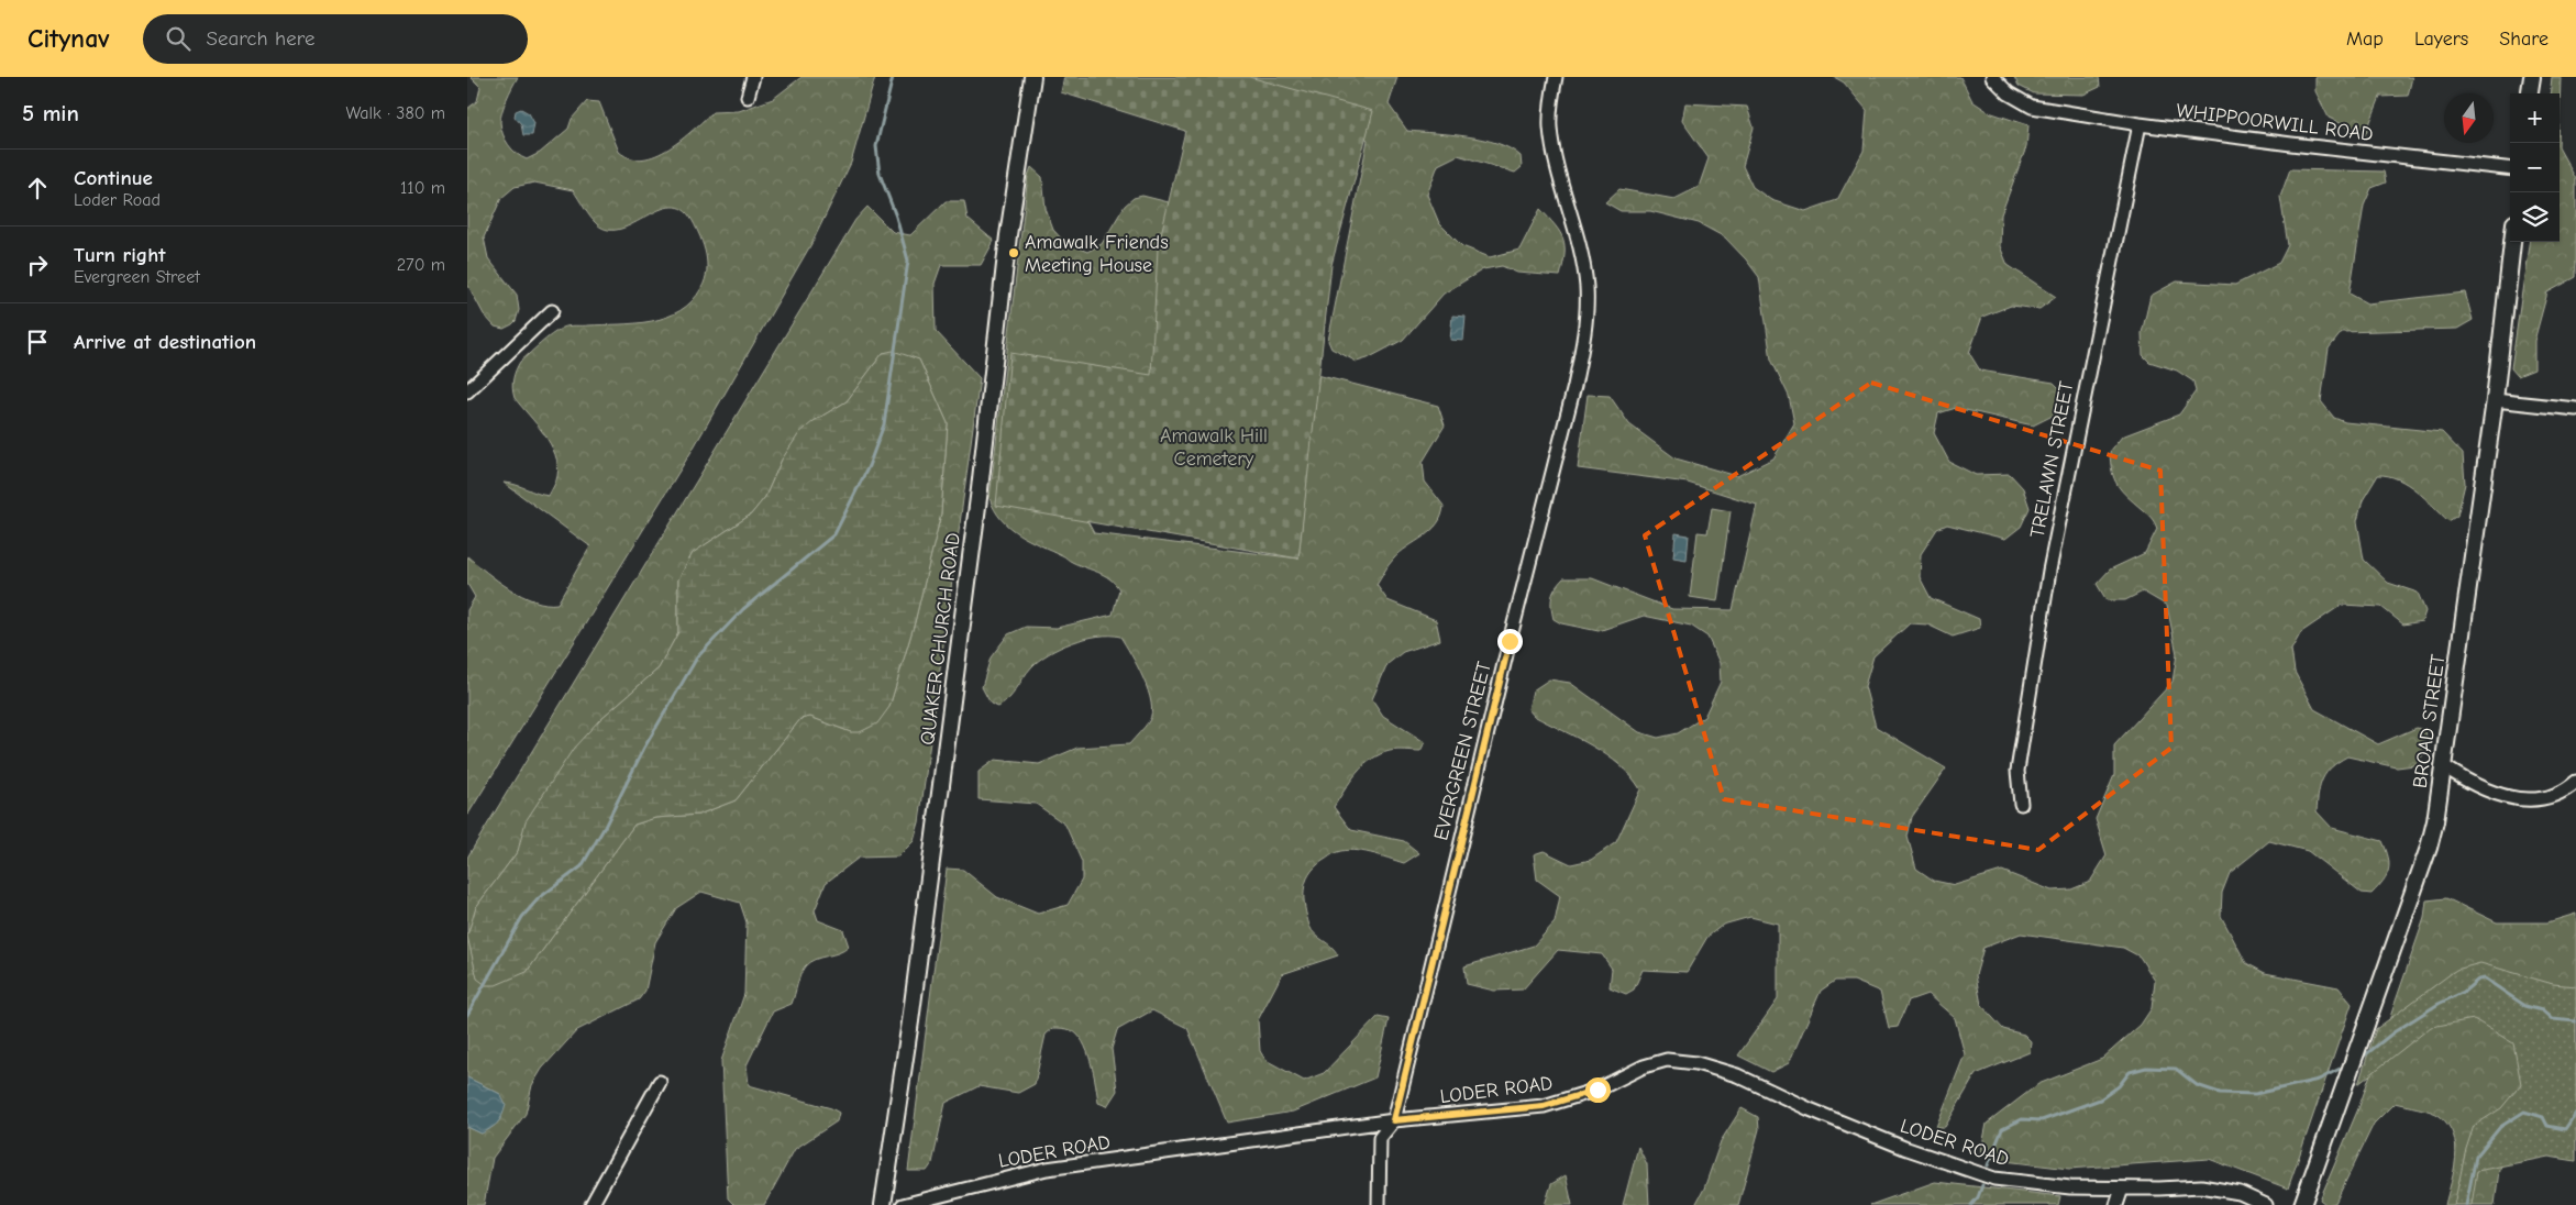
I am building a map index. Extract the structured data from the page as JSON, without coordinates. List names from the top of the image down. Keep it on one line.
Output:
{"streets":{"street":["WHIPPOORWILL ROAD","TRELAWN STREET","QUAKER CHURCH ROAD","BROAD STREET","EVERGREEN STREET","LODER ROAD"]},"crossings":[["WHIPPOORWILL ROAD","TRELAWN STREET"],["EVERGREEN STREET","LODER ROAD"]],"parks":["Amawalk Hill Cemetery"],"places":["Amawalk Friends Meeting House"],"north":"bottom","page":{"header":"Citynav","search":"Search here","nav":["Map","Layers","Share"],"heading":["5 min","Walk · 380 m"],"map_buttons":["+","−"],"list":[["Continue","Loder Road","110 m"],["Turn right","Evergreen Street","270 m"],"Arrive at destination"]}}
